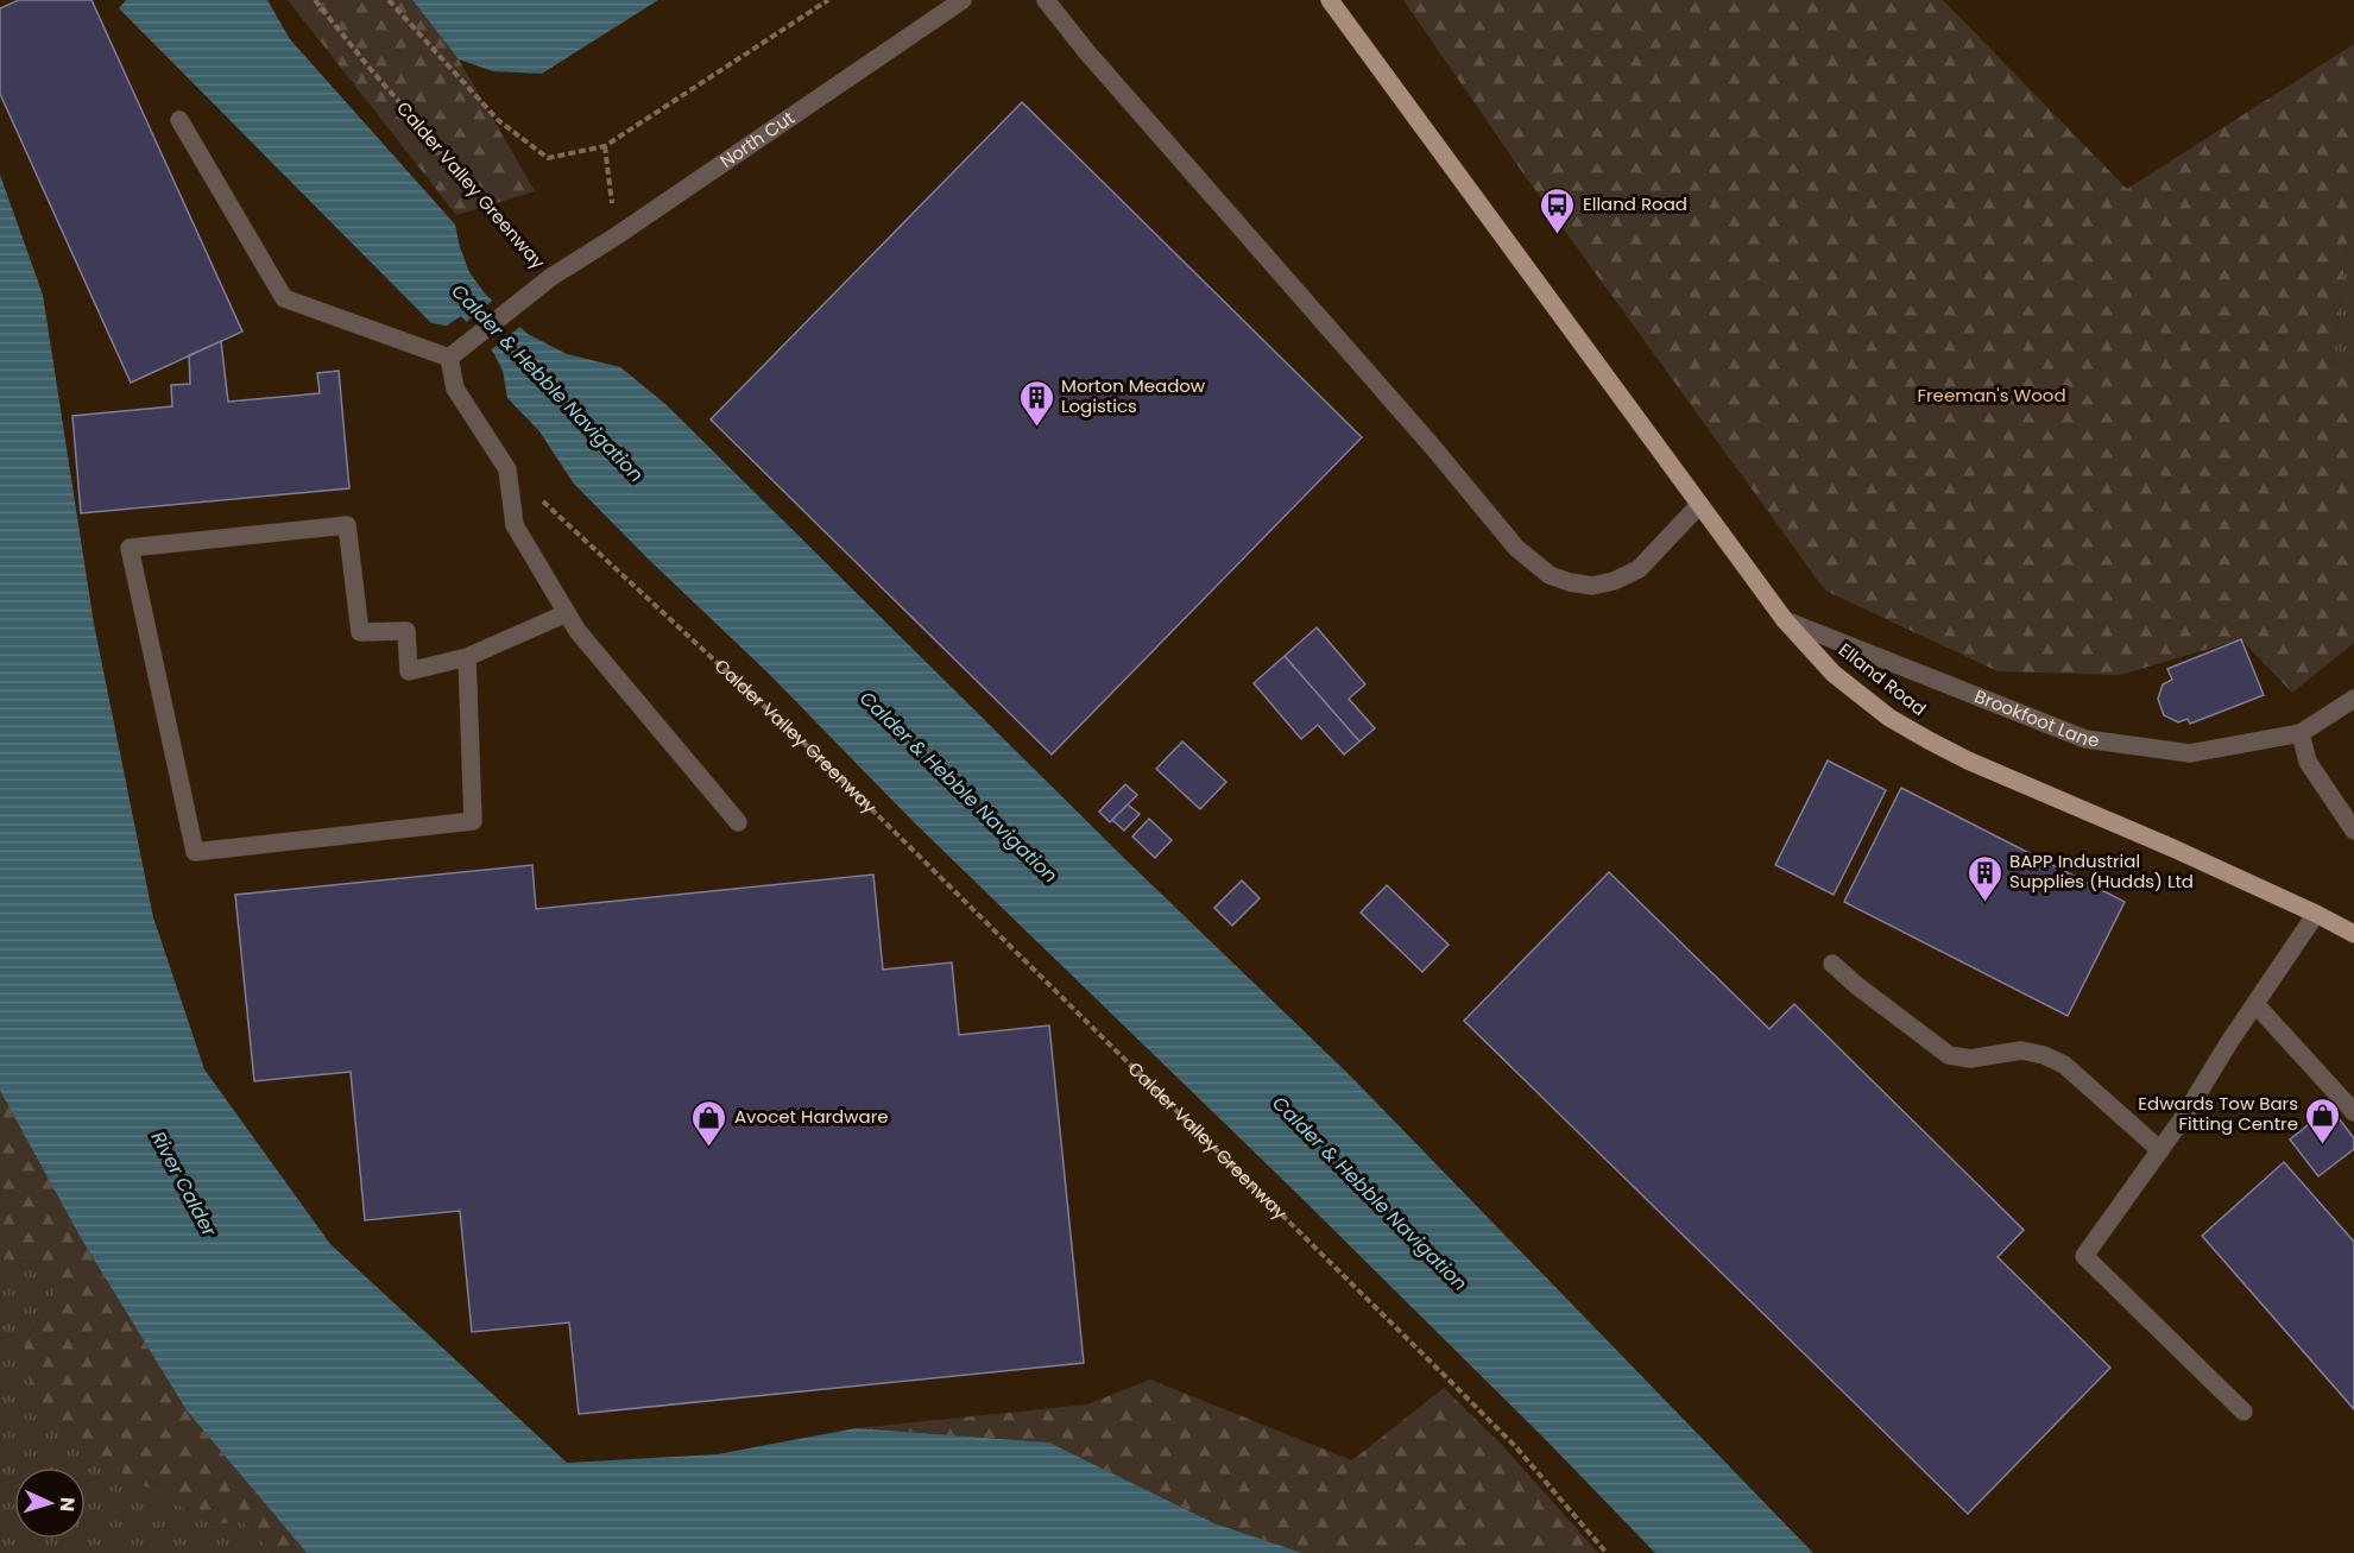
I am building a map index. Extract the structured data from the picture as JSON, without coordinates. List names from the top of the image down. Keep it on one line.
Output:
{"streets":{"main road":["Elland Road"],"street":["North Cut","Calder Valley Greenway","Brookfoot Lane"]},"crossings":[["North Cut","Calder Valley Greenway"],["Elland Road","Brookfoot Lane"]],"water":["Calder & Hebble Navigation","River Calder"],"parks":["Freeman's Wood"],"places":{"bus stop":["Elland Road"],"building":["Morton Meadow Logistics","BAPP Industrial Supplies (Hudds) Ltd"],"shop":["Edwards Tow Bars Fitting Centre","Avocet Hardware"]},"north":"right"}
